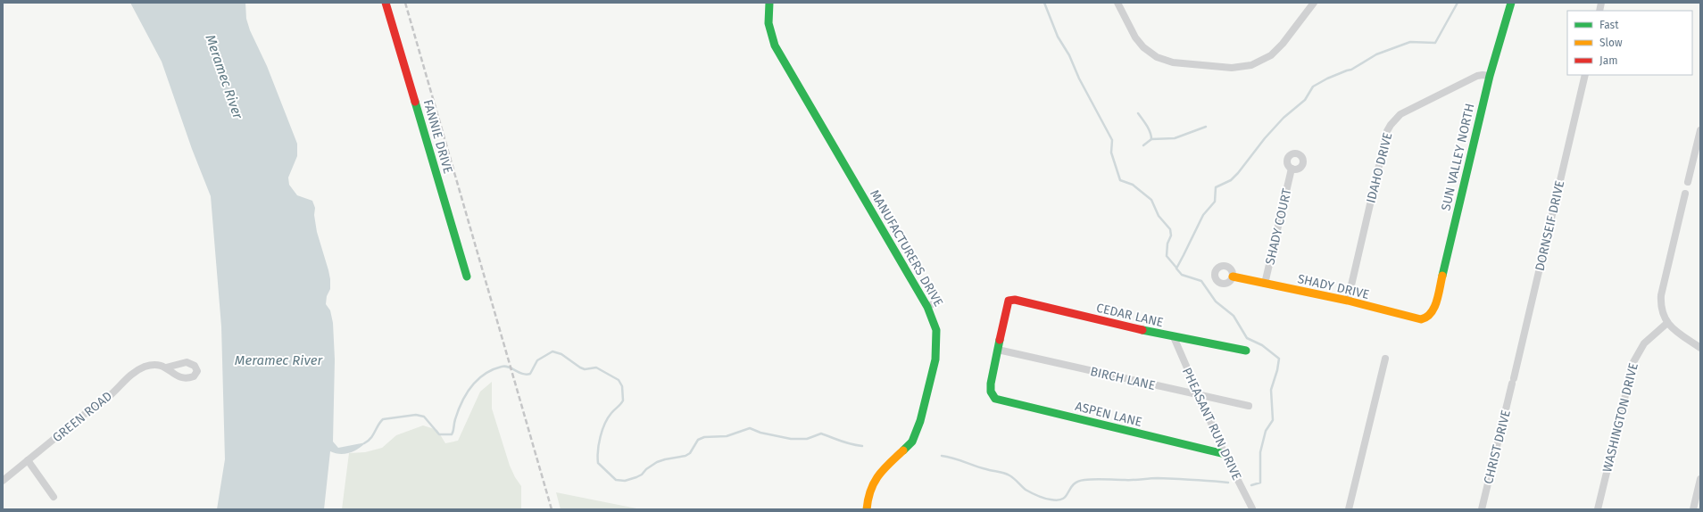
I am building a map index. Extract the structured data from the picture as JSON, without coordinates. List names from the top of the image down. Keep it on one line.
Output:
{"streets":{"street":["FANNIE DRIVE","SUN VALLEY NORTH","IDAHO DRIVE","DORNSEIF DRIVE","SHADY COURT","MANUFACTURERS DRIVE","SHADY DRIVE","CEDAR LANE","BIRCH LANE","ASPEN LANE","GREEN ROAD","WASHINGTON DRIVE","PHEASANT RUN DRIVE","CHRIST DRIVE"]},"crossings":[["SUN VALLEY NORTH","IDAHO DRIVE"],["SUN VALLEY NORTH","SHADY DRIVE"],["IDAHO DRIVE","SHADY DRIVE"],["DORNSEIF DRIVE","CHRIST DRIVE"],["SHADY COURT","SHADY DRIVE"],["CEDAR LANE","BIRCH LANE"],["CEDAR LANE","ASPEN LANE"],["CEDAR LANE","PHEASANT RUN DRIVE"],["BIRCH LANE","ASPEN LANE"],["BIRCH LANE","PHEASANT RUN DRIVE"],["ASPEN LANE","PHEASANT RUN DRIVE"]],"water":["Meramec River"],"legend":["Fast","Slow","Jam"]}
